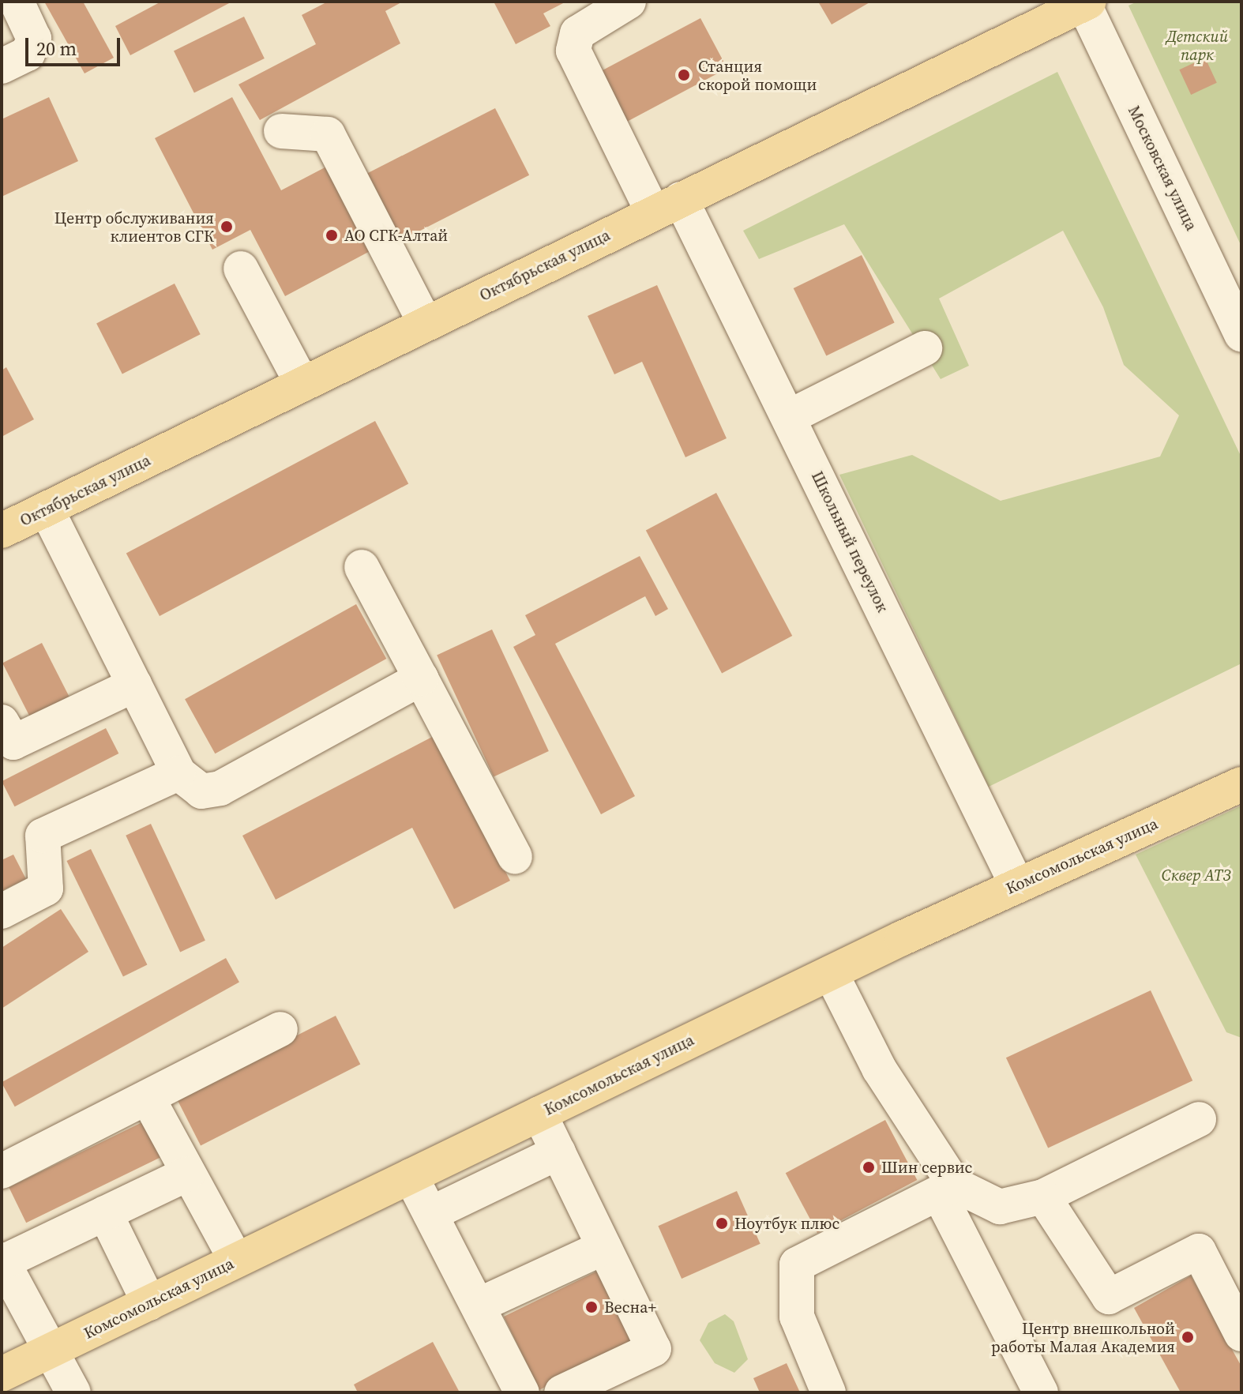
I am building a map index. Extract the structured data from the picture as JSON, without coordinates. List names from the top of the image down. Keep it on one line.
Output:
{"streets":{"main road":["Октябрьская улица","Комсомольская улица"],"street":["Московская улица","Школьный переулок"]},"crossings":[["Московская улица","Октябрьская улица"],["Октябрьская улица","Школьный переулок"],["Школьный переулок","Комсомольская улица"]],"parks":["Детский парк","Сквер АТЗ"],"places":["Станция скорой помощи","Центр обслуживания клиентов СГК","АО СГК-Алтай","Шин сервис","Ноутбук плюс","Весна+","Центр внешкольной работы Малая Академия"],"scale_bar":"20 m"}
